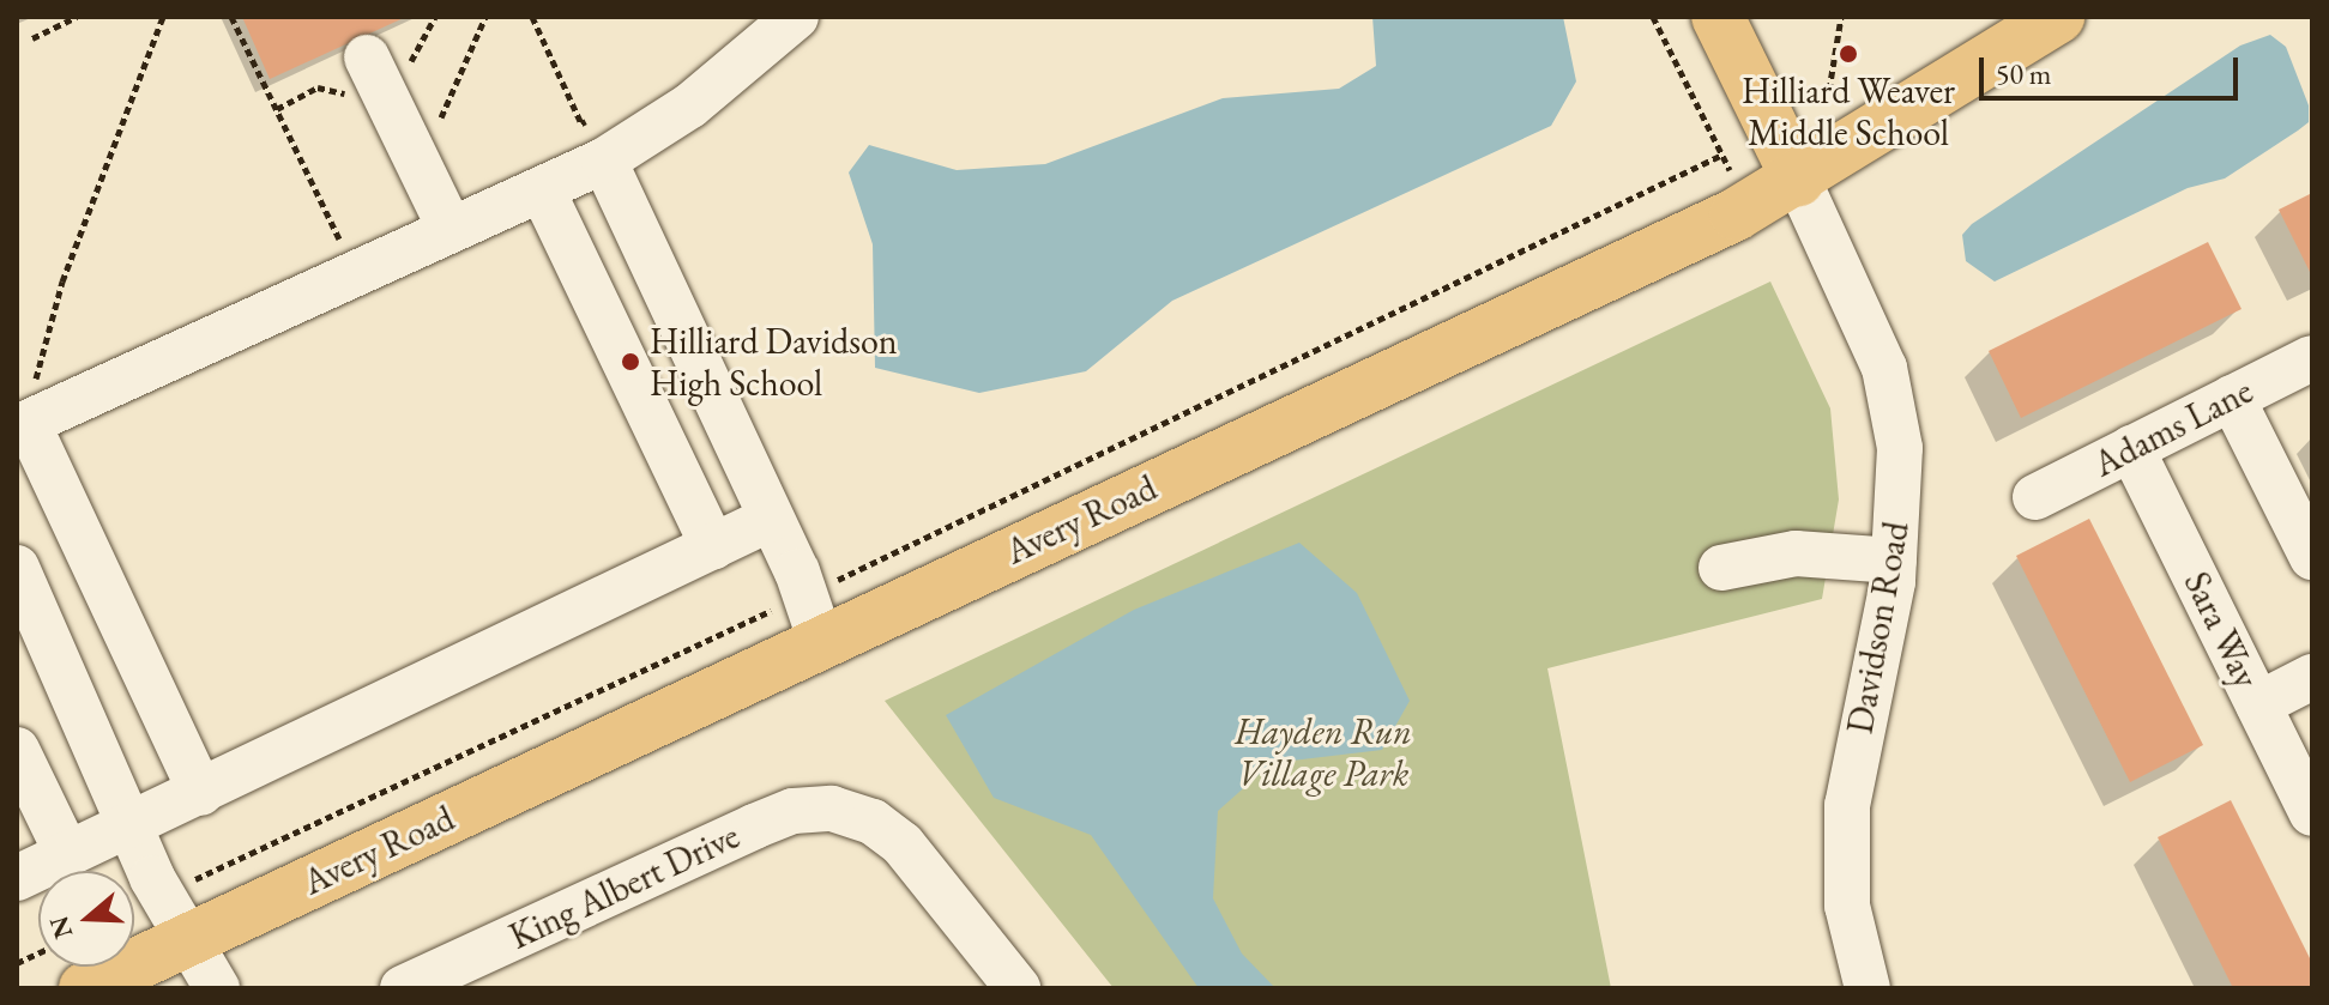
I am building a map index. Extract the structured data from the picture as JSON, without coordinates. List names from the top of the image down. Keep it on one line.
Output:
{"streets":{"main road":["Avery Road","Davidson Road"],"street":["Adams Lane","Sara Way","King Albert Drive"]},"crossings":[["Adams Lane","Sara Way"],["Avery Road","Davidson Road"]],"parks":["Hayden Run Village Park"],"places":["Hilliard Weaver Middle School","Hilliard Davidson High School"],"scale_bar":"50 m","north":"left"}
